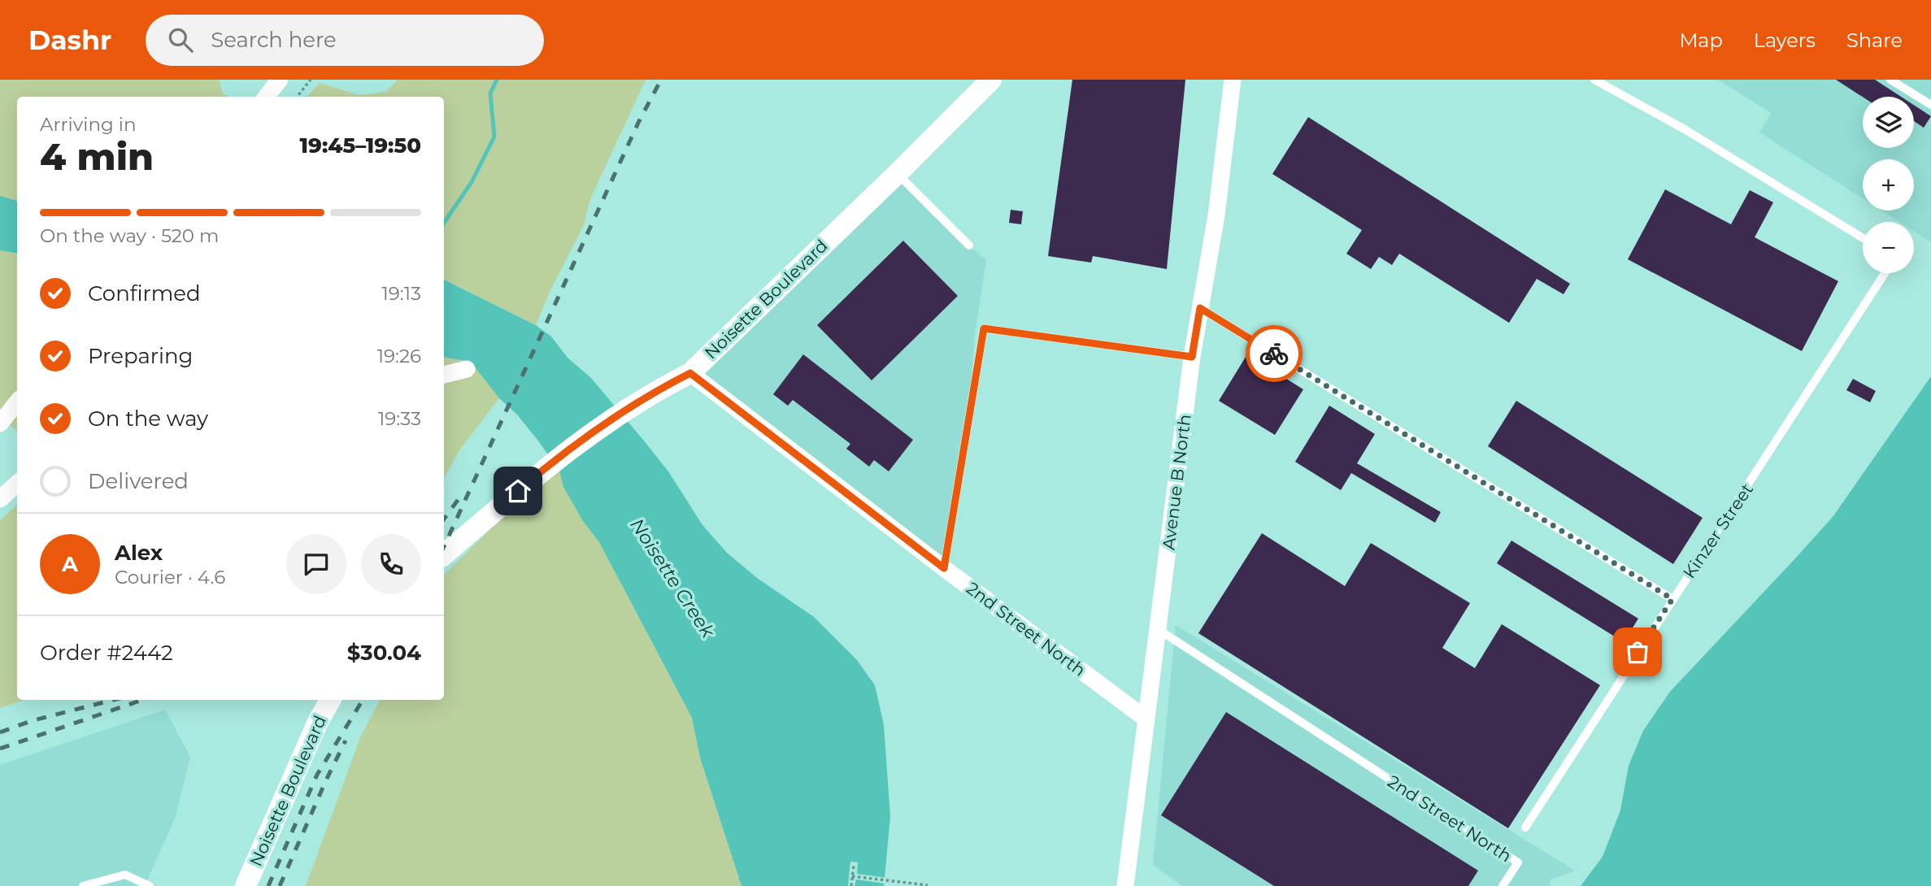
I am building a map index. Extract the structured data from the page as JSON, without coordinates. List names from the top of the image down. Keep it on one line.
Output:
{"streets":{"street":["Noisette Boulevard","Avenue B North","2nd Street North"],"lane":["Kinzer Street"]},"crossings":[["Noisette Boulevard","2nd Street North"],["Avenue B North","2nd Street North"]],"water":["Noisette Creek"],"page":{"header":"Dashr","search":"Search here","nav":["Map","Layers","Share"],"map_buttons":["+","−"],"heading":["4 min","Arriving in","19:45–19:50"],"panel":["Alex","Courier · 4.6","Order #2442","$30.04"],"bar":"On the way · 520 m","list":[["Confirmed","19:13"],["Preparing","19:26"],["On the way","19:33"],"Delivered"],"round":"A"}}
